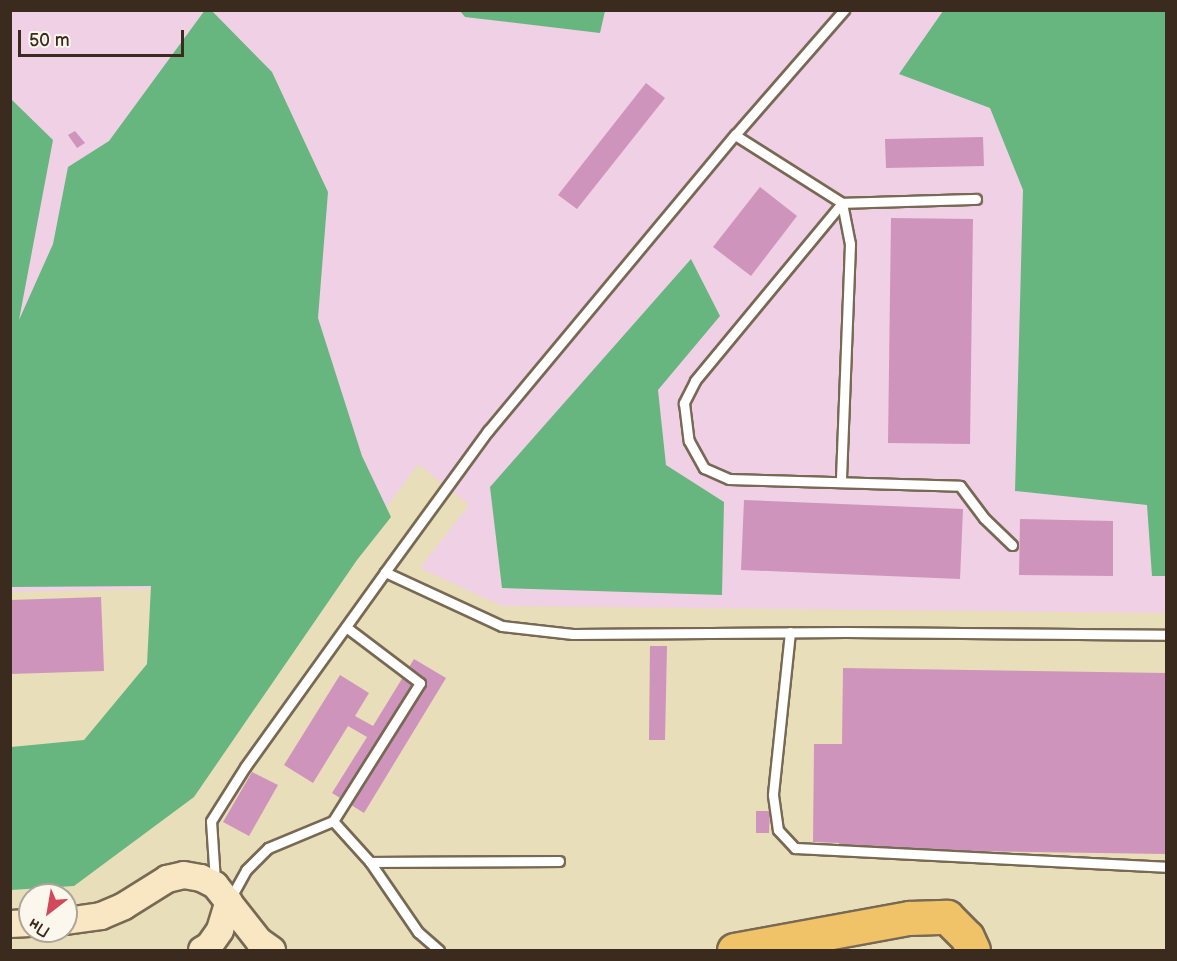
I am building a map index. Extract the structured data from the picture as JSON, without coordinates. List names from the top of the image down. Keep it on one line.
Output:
{"scale_bar":"50 m","north":"bottom left"}
